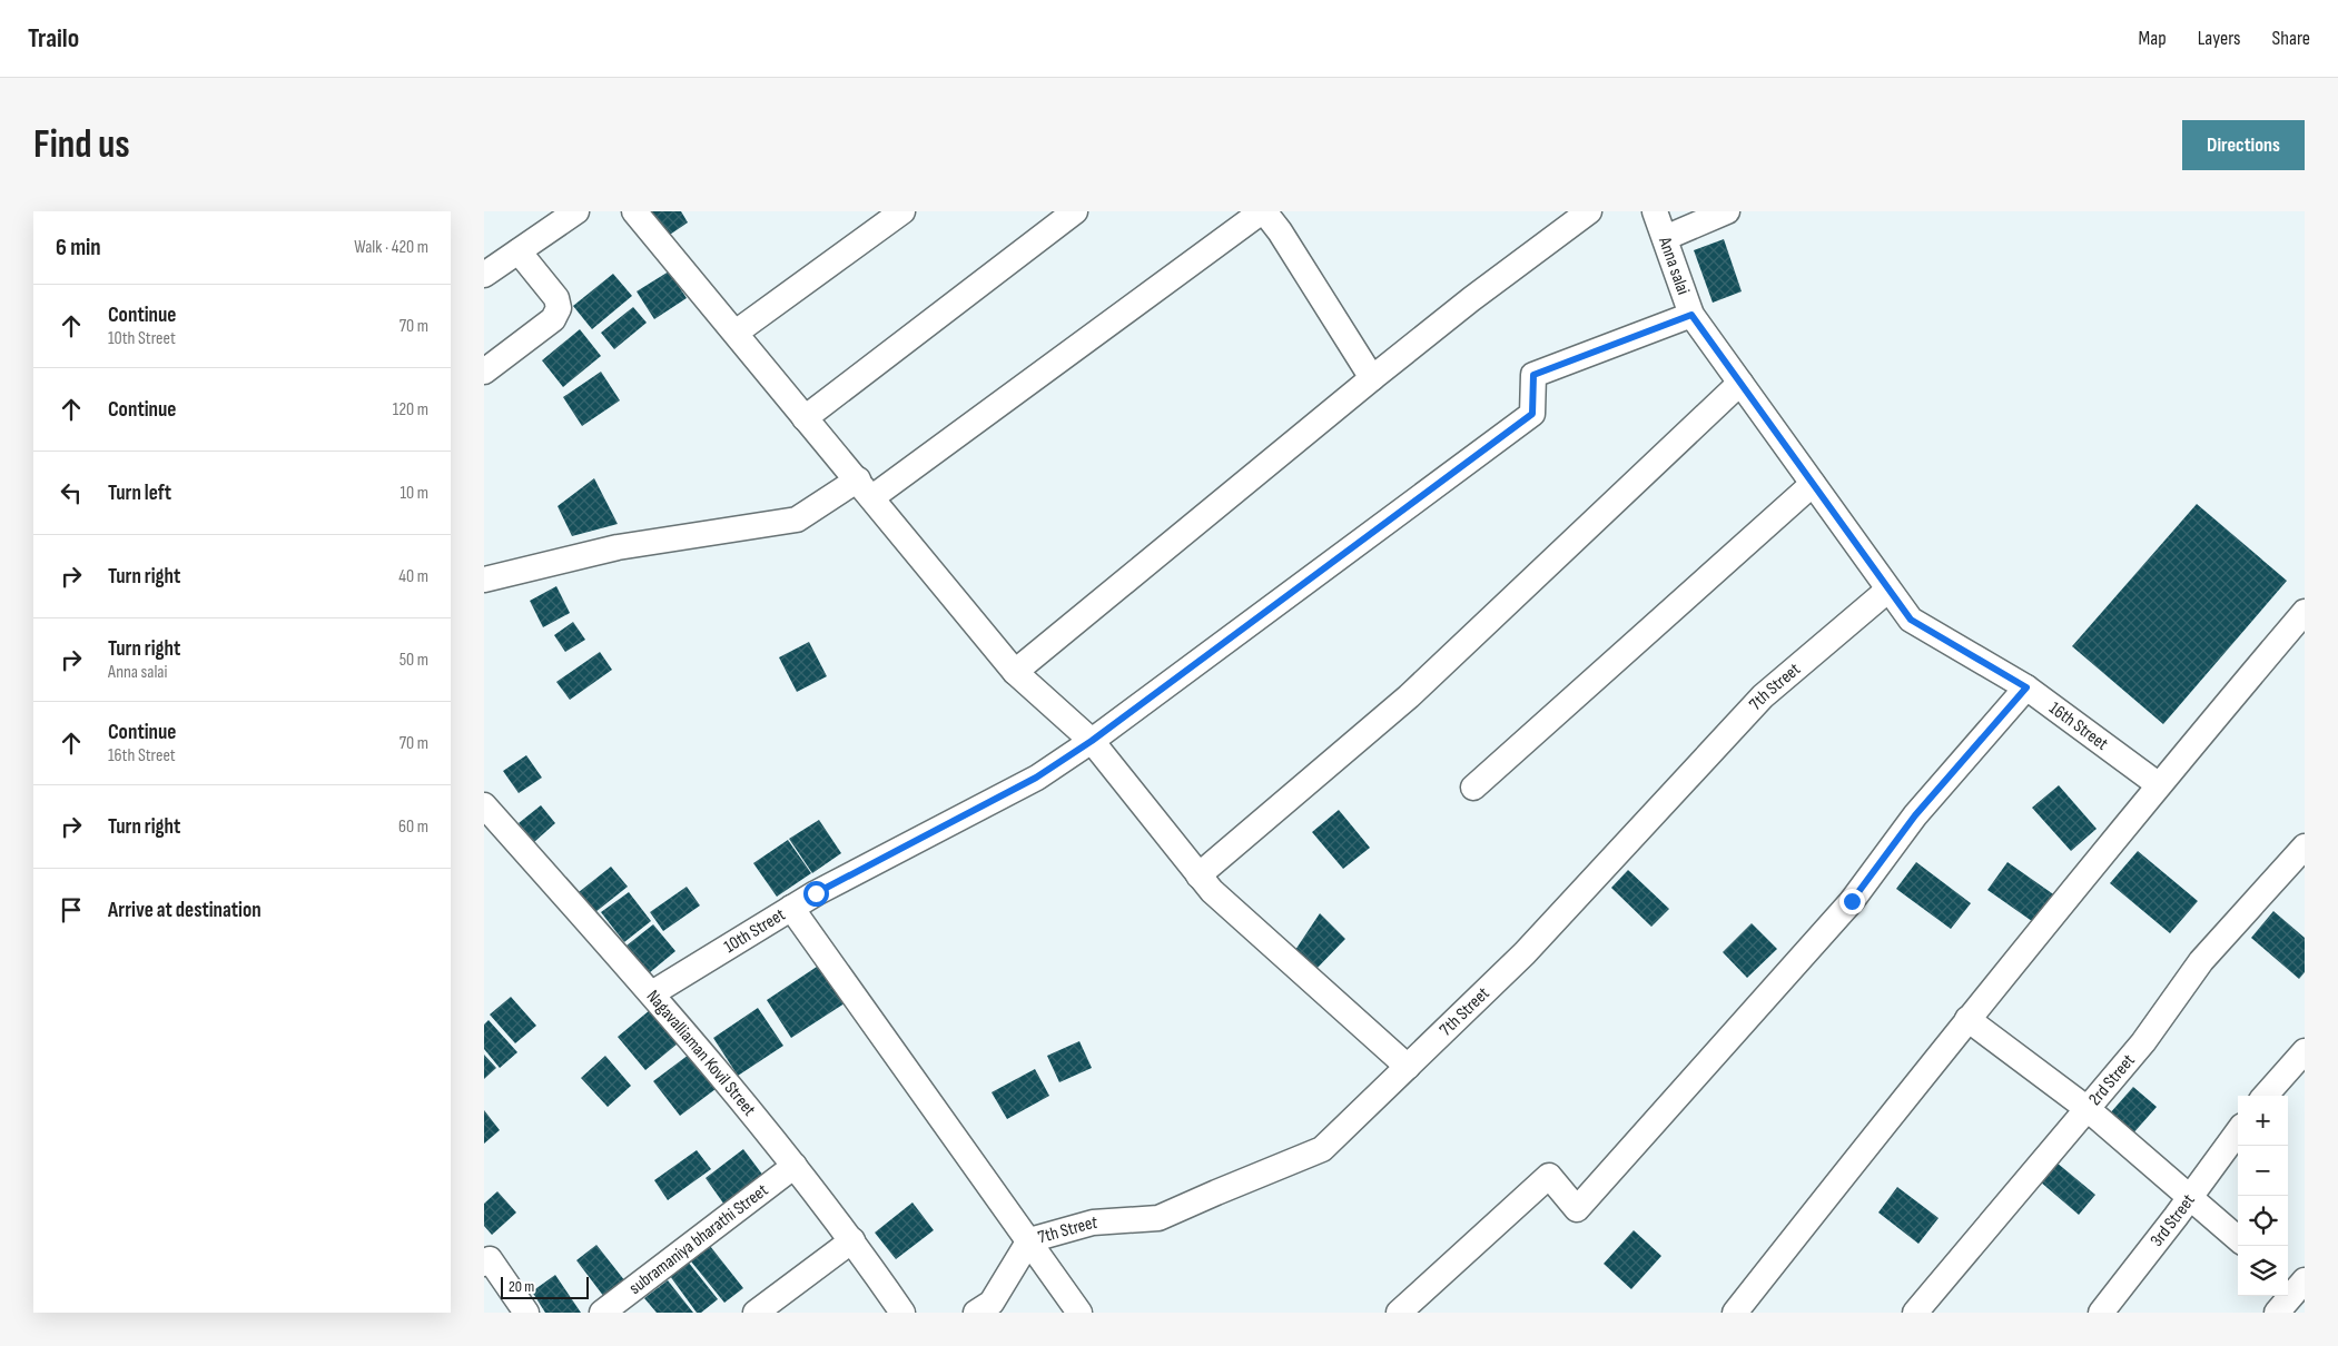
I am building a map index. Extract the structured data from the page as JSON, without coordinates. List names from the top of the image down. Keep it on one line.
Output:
{"streets":{"street":["Anna salai","7th Street","16th Street","10th Street","Nagavalliaman Kovil Street","2rd Street","3rd Street","subramaniya bharathi Street"]},"crossings":[["Anna salai","16th Street"],["Anna salai","10th Street"],["7th Street","16th Street"],["10th Street","Nagavalliaman Kovil Street"],["Nagavalliaman Kovil Street","subramaniya bharathi Street"]],"scale_bar":"20 m","page":{"header":"Trailo","nav":["Map","Layers","Share"],"buttons":"Directions","title":"Find us","heading":["6 min","Walk · 420 m"],"list":[["Continue","10th Street","70 m"],["Continue","120 m"],["Turn left","10 m"],["Turn right","40 m"],["Turn right","Anna salai","50 m"],["Continue","16th Street","70 m"],["Turn right","60 m"],"Arrive at destination"],"map_buttons":["+","−"],"scale":"20 m"}}
